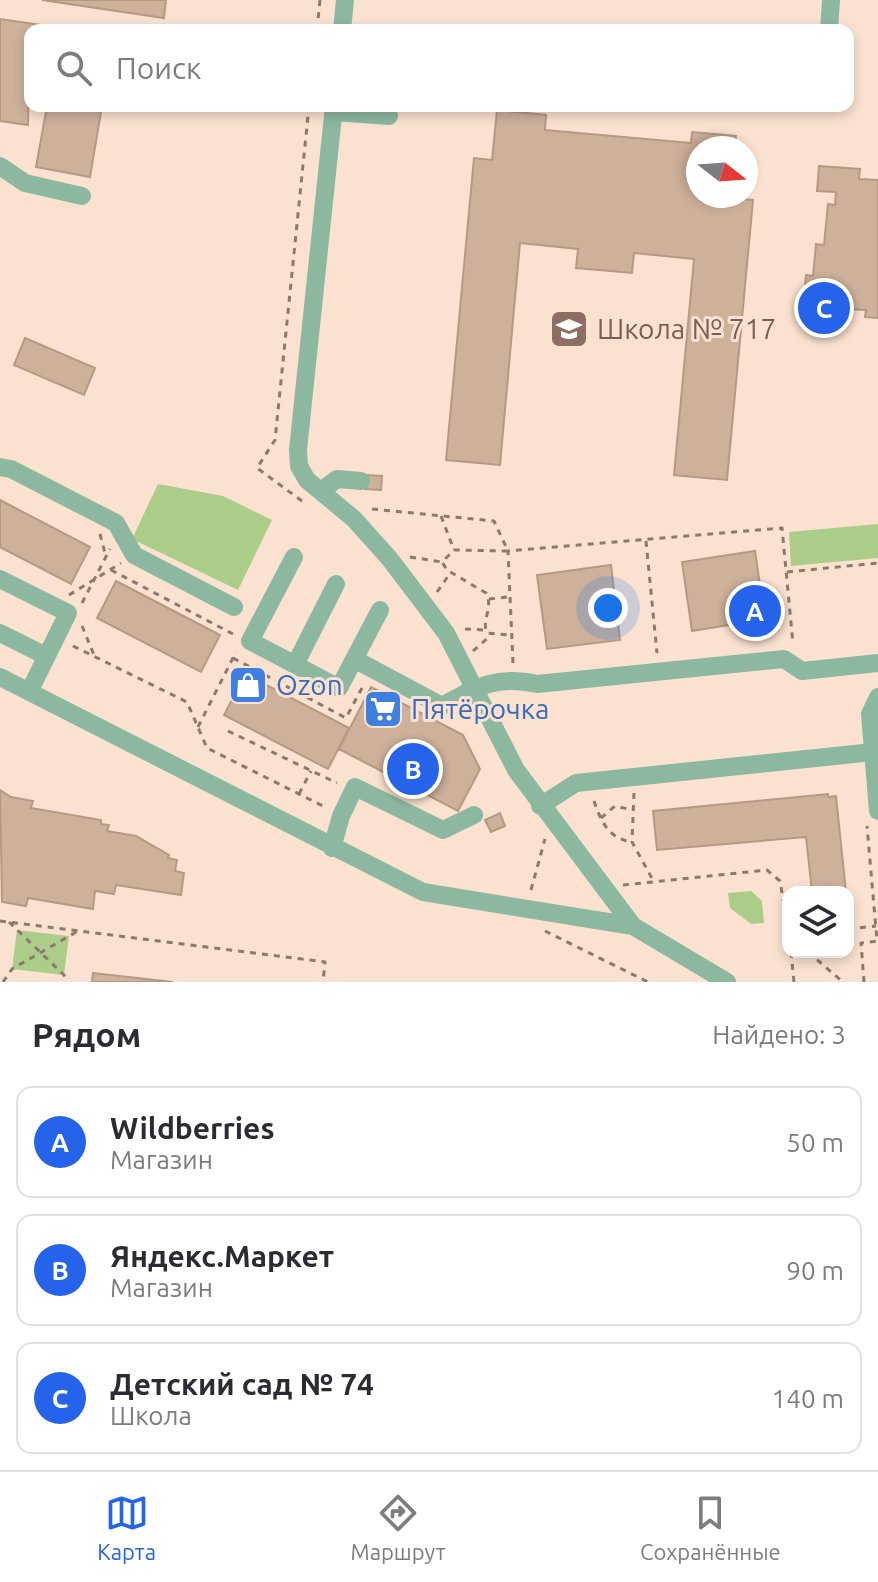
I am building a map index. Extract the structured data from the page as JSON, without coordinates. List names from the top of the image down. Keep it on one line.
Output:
{"places":{"school or university":["Школа № 717"],"shop":["Ozon"],"supermarket":["Пятёрочка"]},"north":"right","page":{"search":"Поиск","pins":["C","A","B"],"heading":["Рядом","Найдено: 3"],"list":[{"mark":"A","name":"Wildberries","note":"Магазин","value":"50 m"},{"mark":"B","name":"Яндекс.Маркет","note":"Магазин","value":"90 m"},{"mark":"C","name":"Детский сад № 74","note":"Школа","value":"140 m"}],"nav":["Карта","Маршрут","Сохранённые"]}}
